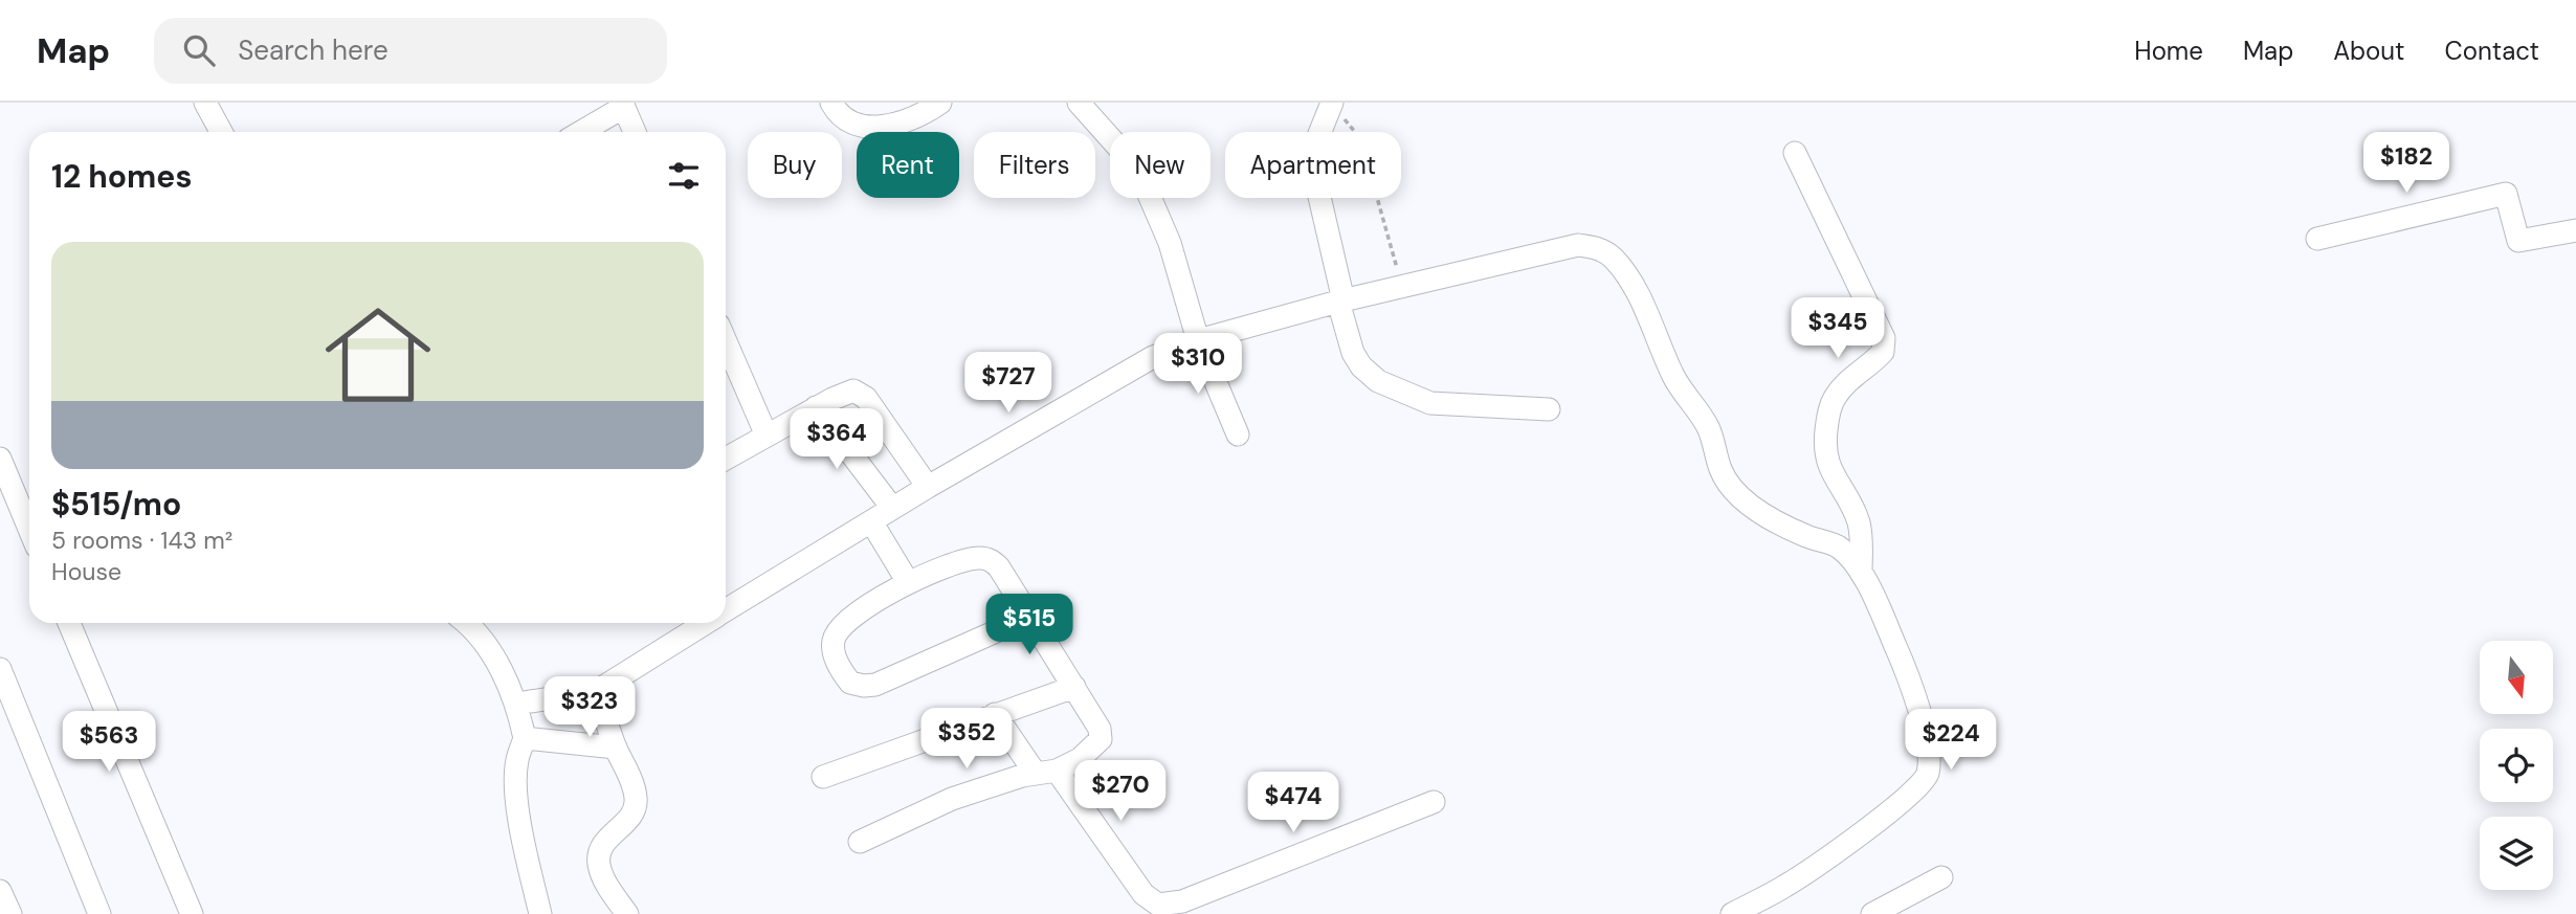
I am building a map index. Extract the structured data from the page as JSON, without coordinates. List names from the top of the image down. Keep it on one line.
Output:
{"north":"bottom","page":{"header":"Map","search":"Search here","nav":["Home","Map","About","Contact"],"price":["$182","$345","$310","$727","$364","$515","$323","$352","$224","$563","$270","$474"],"chip":["Buy","Rent","Filters","New","Apartment"],"heading":"12 homes","list":[{"name":"$515/mo","note":"5 rooms · 143 m² · House"}]}}
